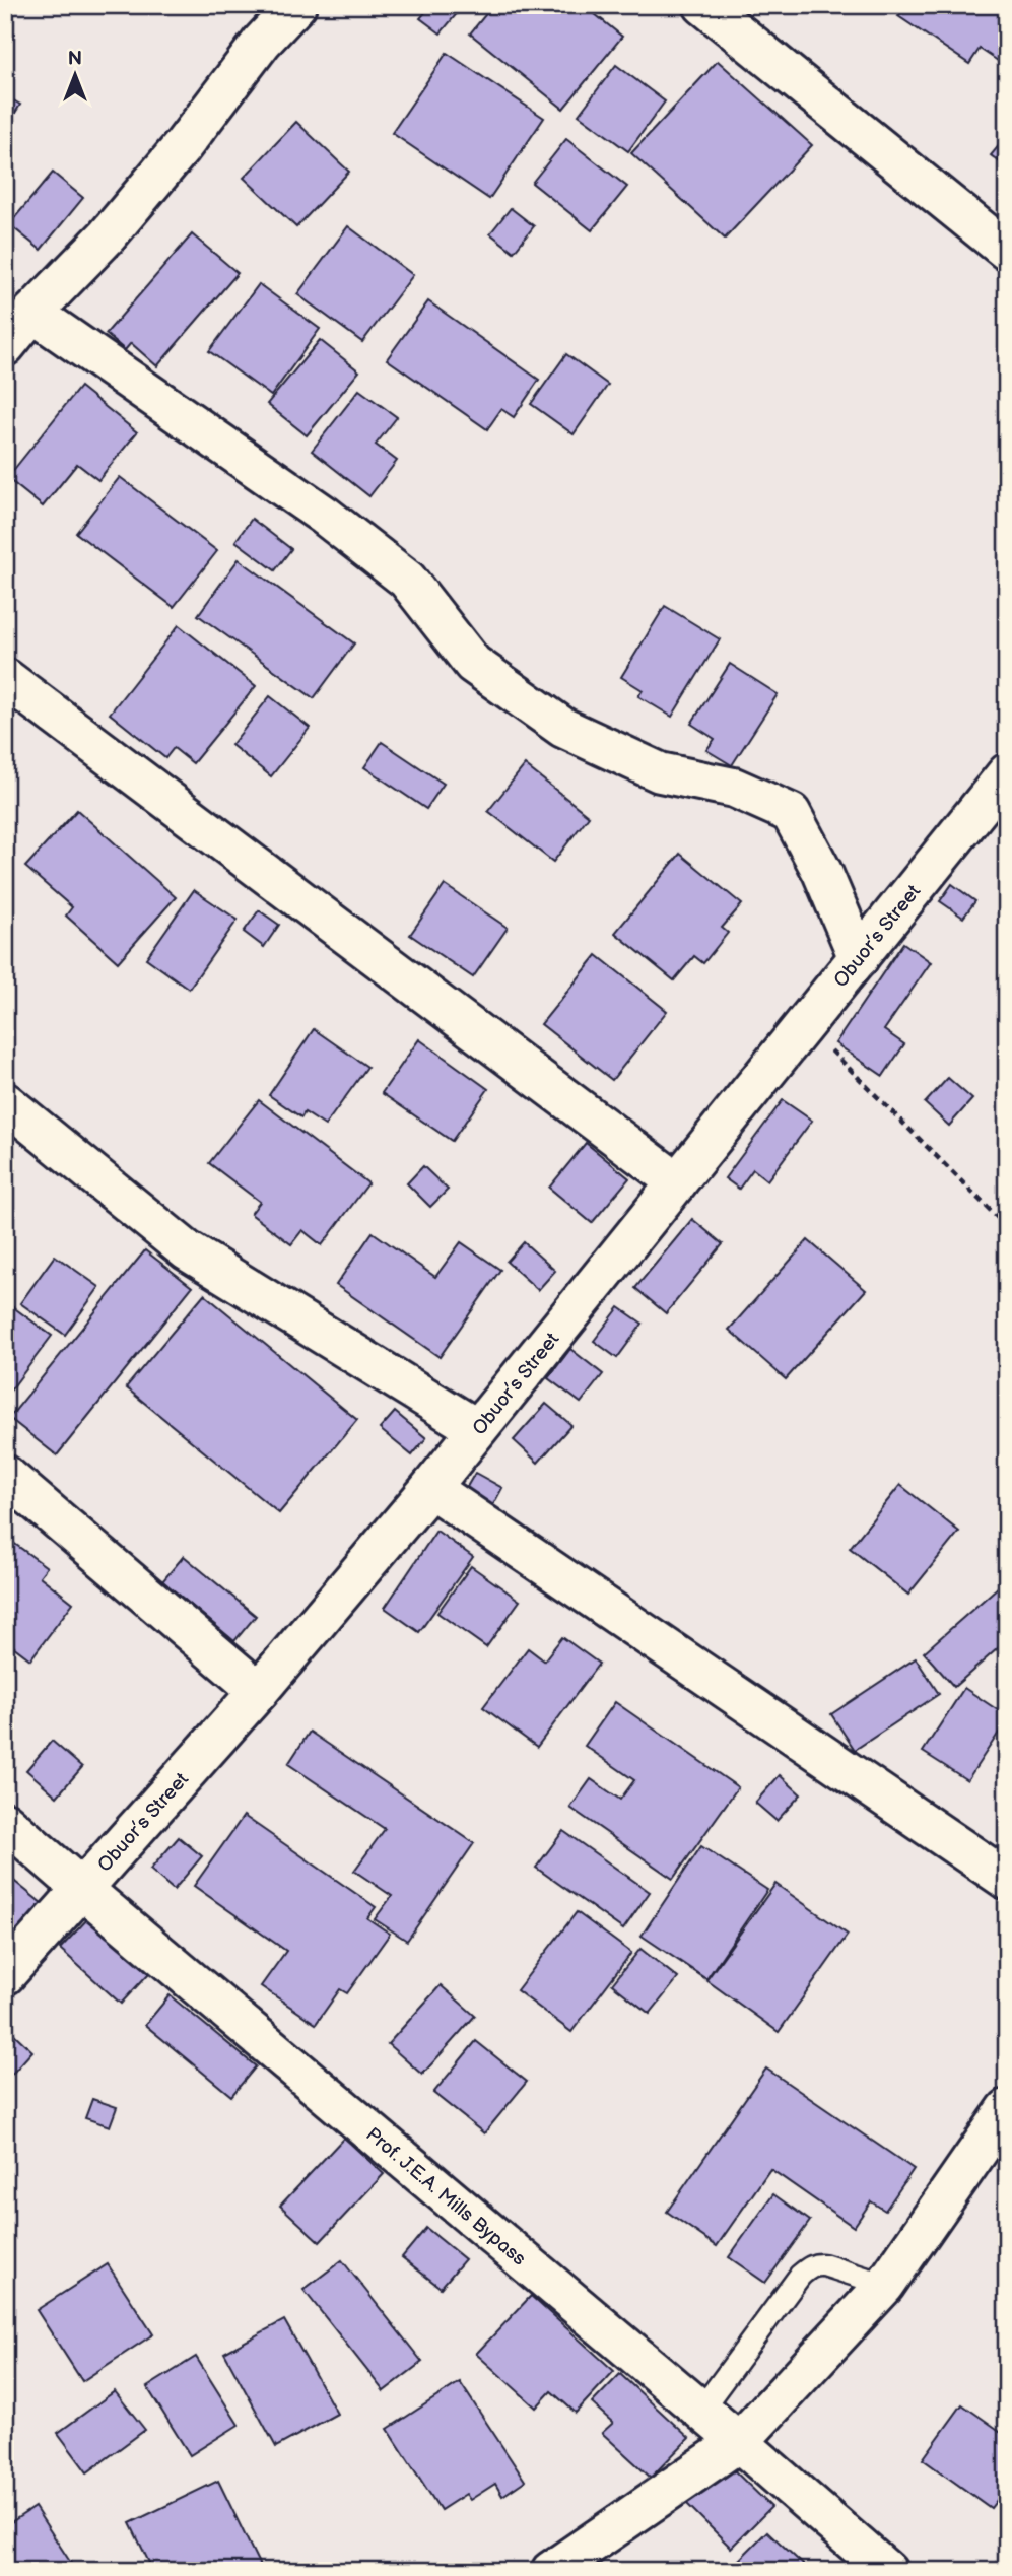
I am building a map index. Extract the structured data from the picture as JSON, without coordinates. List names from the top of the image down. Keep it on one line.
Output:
{"streets":{"street":["Obuor’s Street","Prof. J.E.A. Mills Bypass"]},"crossings":[["Obuor’s Street","Prof. J.E.A. Mills Bypass"]],"north":"top"}
